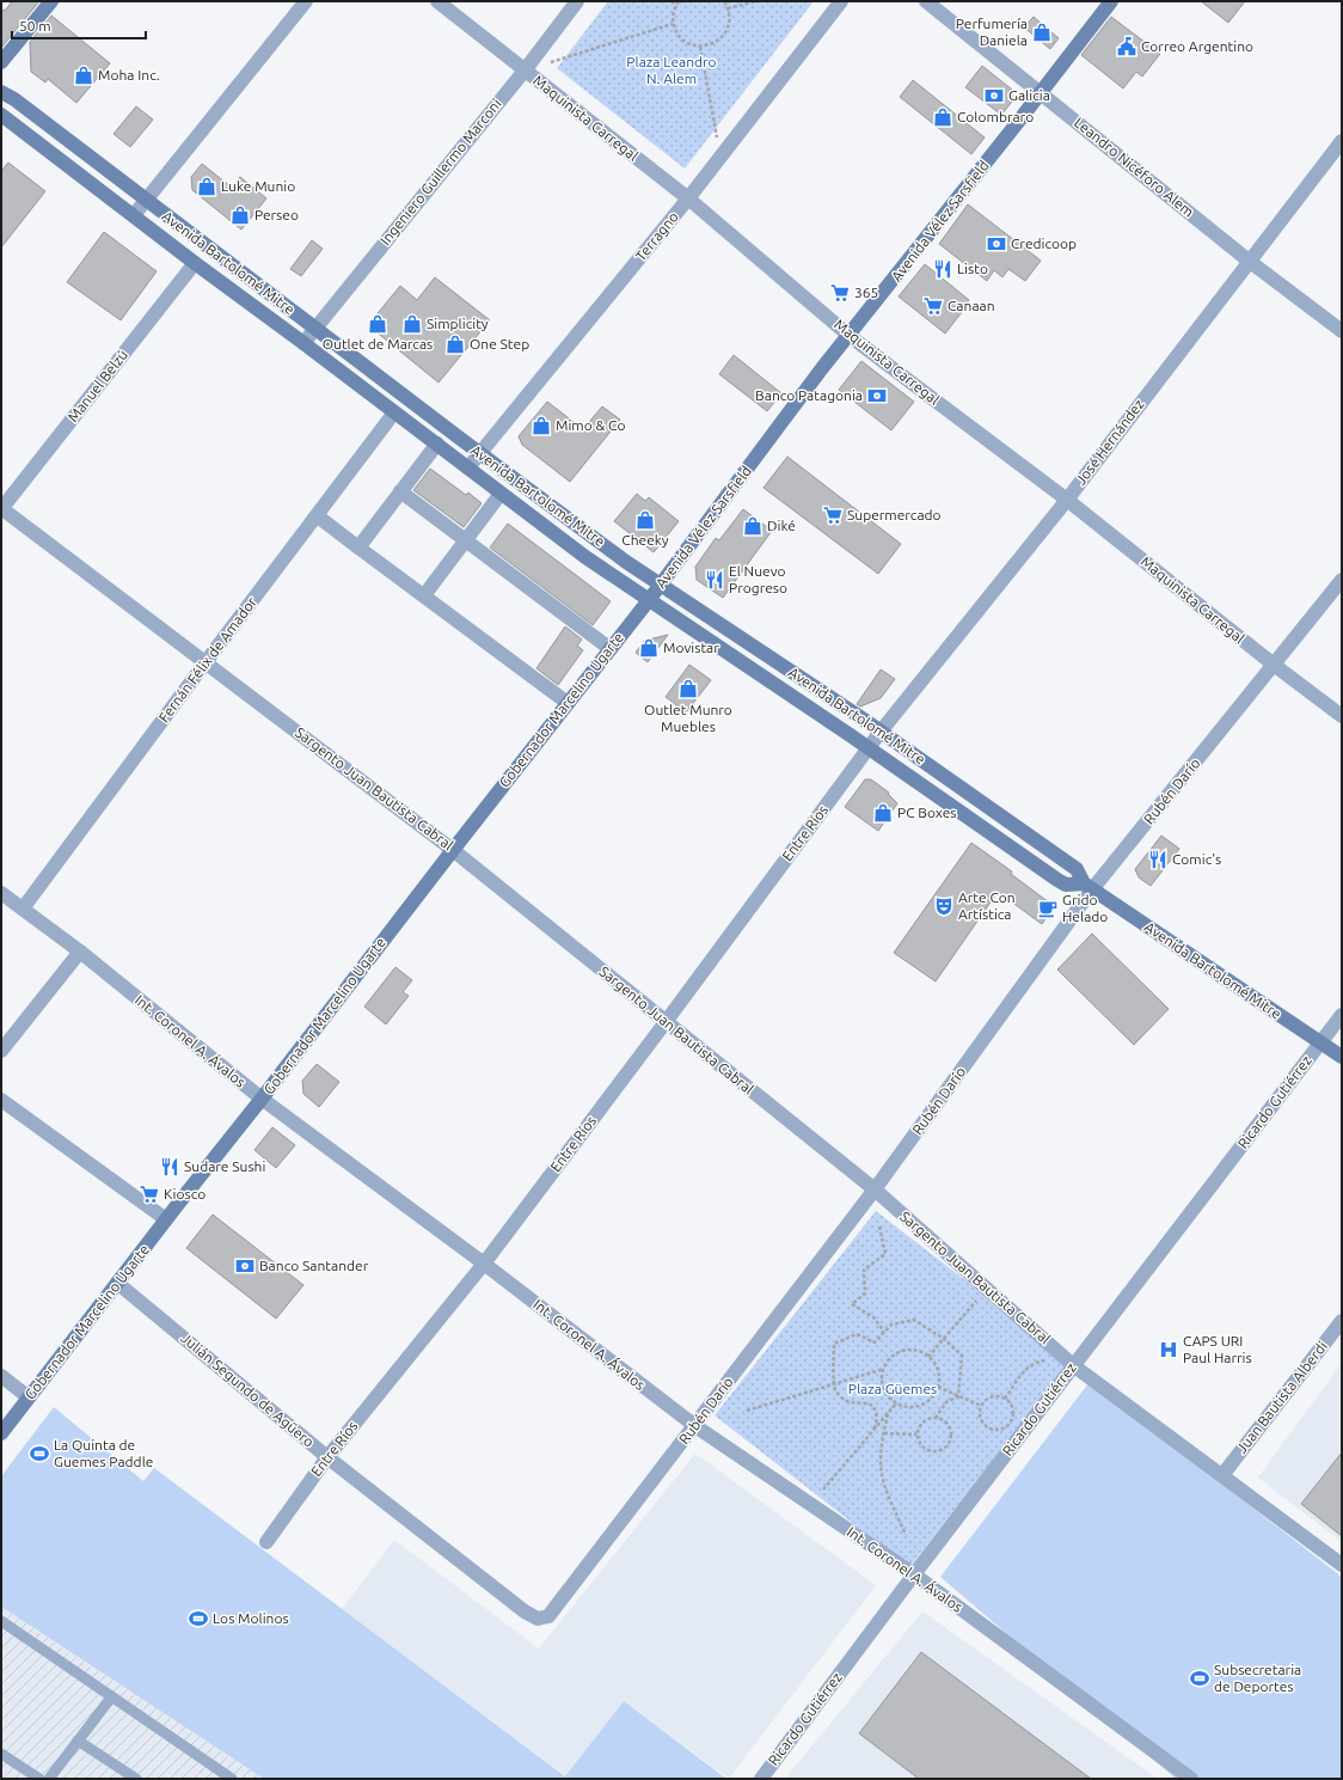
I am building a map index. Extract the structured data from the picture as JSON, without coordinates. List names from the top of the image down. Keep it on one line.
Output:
{"streets":{"main road":["Avenida Vélez Sarsfield","Avenida Bartolomé Mitre","Gobernador Marcelino Ugarte"],"street":["Maquinista Carregal","Leandro Nicéforo Alem","Ingeniero Guillermo Marconi","Terragno","Manuel Belzú","José Hernández","Fernán Félix de Amador","Sargento Juan Bautista Cabral","Rubén Darío","Entre Ríos","Int. Coronel A. Ávalos","Ricardo Gutiérrez","Julián Segundo de Agüero","Juan Bautista Alberdi"]},"crossings":[["Maquinista Carregal","Ingeniero Guillermo Marconi"],["Maquinista Carregal","Avenida Vélez Sarsfield"],["Maquinista Carregal","Terragno"],["Maquinista Carregal","José Hernández"],["Maquinista Carregal","Rubén Darío"],["Leandro Nicéforo Alem","Avenida Vélez Sarsfield"],["Leandro Nicéforo Alem","José Hernández"],["Ingeniero Guillermo Marconi","Avenida Bartolomé Mitre"],["Avenida Vélez Sarsfield","Avenida Bartolomé Mitre"],["Avenida Vélez Sarsfield","Gobernador Marcelino Ugarte"],["Terragno","Avenida Bartolomé Mitre"],["Avenida Bartolomé Mitre","Manuel Belzú"],["Avenida Bartolomé Mitre","José Hernández"],["Avenida Bartolomé Mitre","Fernán Félix de Amador"],["Avenida Bartolomé Mitre","Gobernador Marcelino Ugarte"],["Avenida Bartolomé Mitre","Rubén Darío"],["Avenida Bartolomé Mitre","Entre Ríos"],["Avenida Bartolomé Mitre","Ricardo Gutiérrez"],["Manuel Belzú","Sargento Juan Bautista Cabral"],["José Hernández","Entre Ríos"],["Fernán Félix de Amador","Sargento Juan Bautista Cabral"],["Fernán Félix de Amador","Int. Coronel A. Ávalos"],["Gobernador Marcelino Ugarte","Sargento Juan Bautista Cabral"],["Gobernador Marcelino Ugarte","Int. Coronel A. Ávalos"],["Gobernador Marcelino Ugarte","Julián Segundo de Agüero"],["Sargento Juan Bautista Cabral","Rubén Darío"],["Sargento Juan Bautista Cabral","Entre Ríos"],["Sargento Juan Bautista Cabral","Ricardo Gutiérrez"],["Sargento Juan Bautista Cabral","Juan Bautista Alberdi"],["Rubén Darío","Int. Coronel A. Ávalos"],["Rubén Darío","Julián Segundo de Agüero"],["Entre Ríos","Int. Coronel A. Ávalos"],["Entre Ríos","Julián Segundo de Agüero"],["Int. Coronel A. Ávalos","Ricardo Gutiérrez"]],"parks":["Plaza Leandro N. Alem","Plaza Güemes"],"places":{"shop":["Perfumería Daniela","Moha Inc.","Colombraro","Luke Munio","Perseo","Outlet de Marcas","Simplicity","One Step","Mimo & Co","Cheeky","Diké","Movistar","Outlet Munro Muebles","PC Boxes"],"public building":["Correo Argentino"],"bank":["Galicia","Credicoop","Banco Patagonia","Banco Santander"],"restaurant":["Listo","El Nuevo Progreso","Comic's","Sudare Sushi"],"supermarket":["365","Canaan","Supermercado","Kiosco"],"theatre":["Arte Con Artística"],"cafe":["Grido Helado"],"hospital":["CAPS URI Paul Harris"],"sports":["La Quinta de Guemes Paddle","Los Molinos","Subsecretaria de Deportes"]},"scale_bar":"50 m"}
